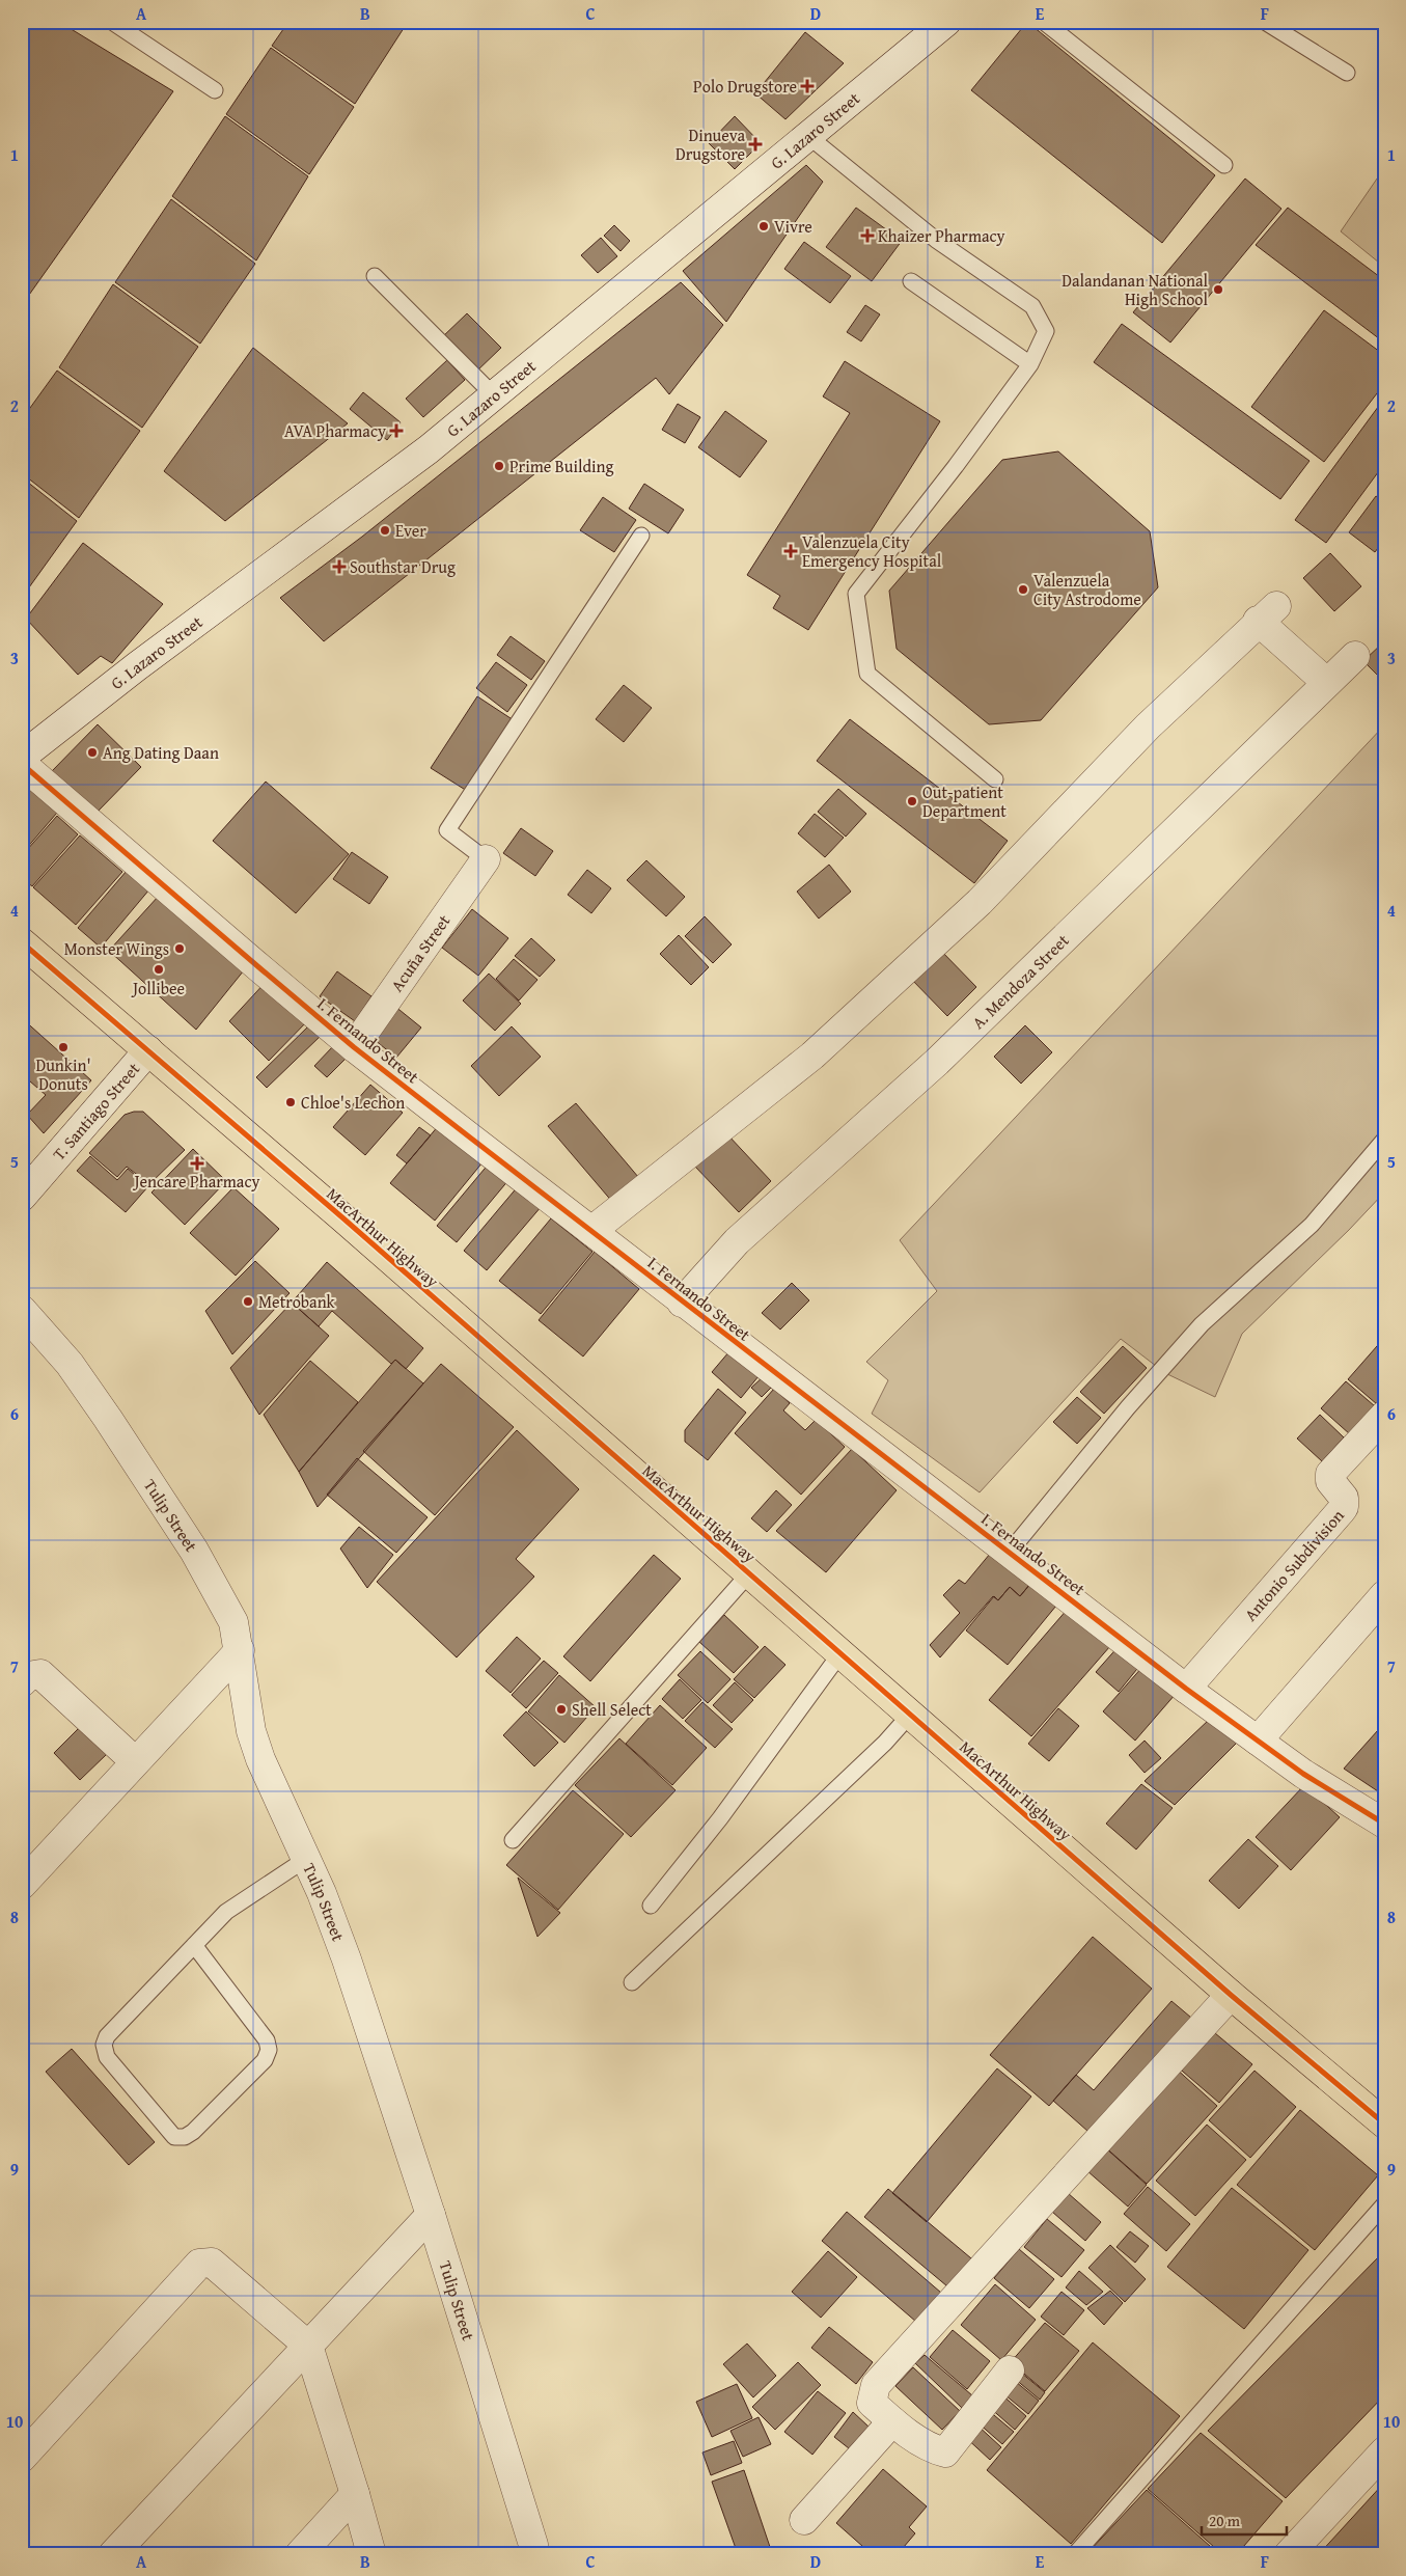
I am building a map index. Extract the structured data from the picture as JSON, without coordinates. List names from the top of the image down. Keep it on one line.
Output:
{"streets":{"highway":["MacArthur Highway"],"street":["G. Lazaro Street","Acuña Street","A. Mendoza Street","I. Fernando Street","T. Santiago Street","Tulip Street","Antonio Subdivision"]},"crossings":[["Acuña Street","I. Fernando Street"],["A. Mendoza Street","I. Fernando Street"],["I. Fernando Street","Antonio Subdivision"],["T. Santiago Street","MacArthur Highway"]],"places":{"health":["Polo Drugstore","Dinueva Drugstore","Khaizer Pharmacy","AVA Pharmacy","Valenzuela City Emergency Hospital","Southstar Drug","Jencare Pharmacy"],"other":["Vivre","Dalandanan National High School","Prime Building","Ever","Valenzuela City Astrodome","Ang Dating Daan","Out-patient Department","Monster Wings","Jollibee","Dunkin' Donuts","Chloe's Lechon","Metrobank","Shell Select"]},"scale_bar":"20 m","grid":{"columns":["A","B","C","D","E","F"],"rows":["1","2","3","4","5","6","7","8","9","10"]}}
